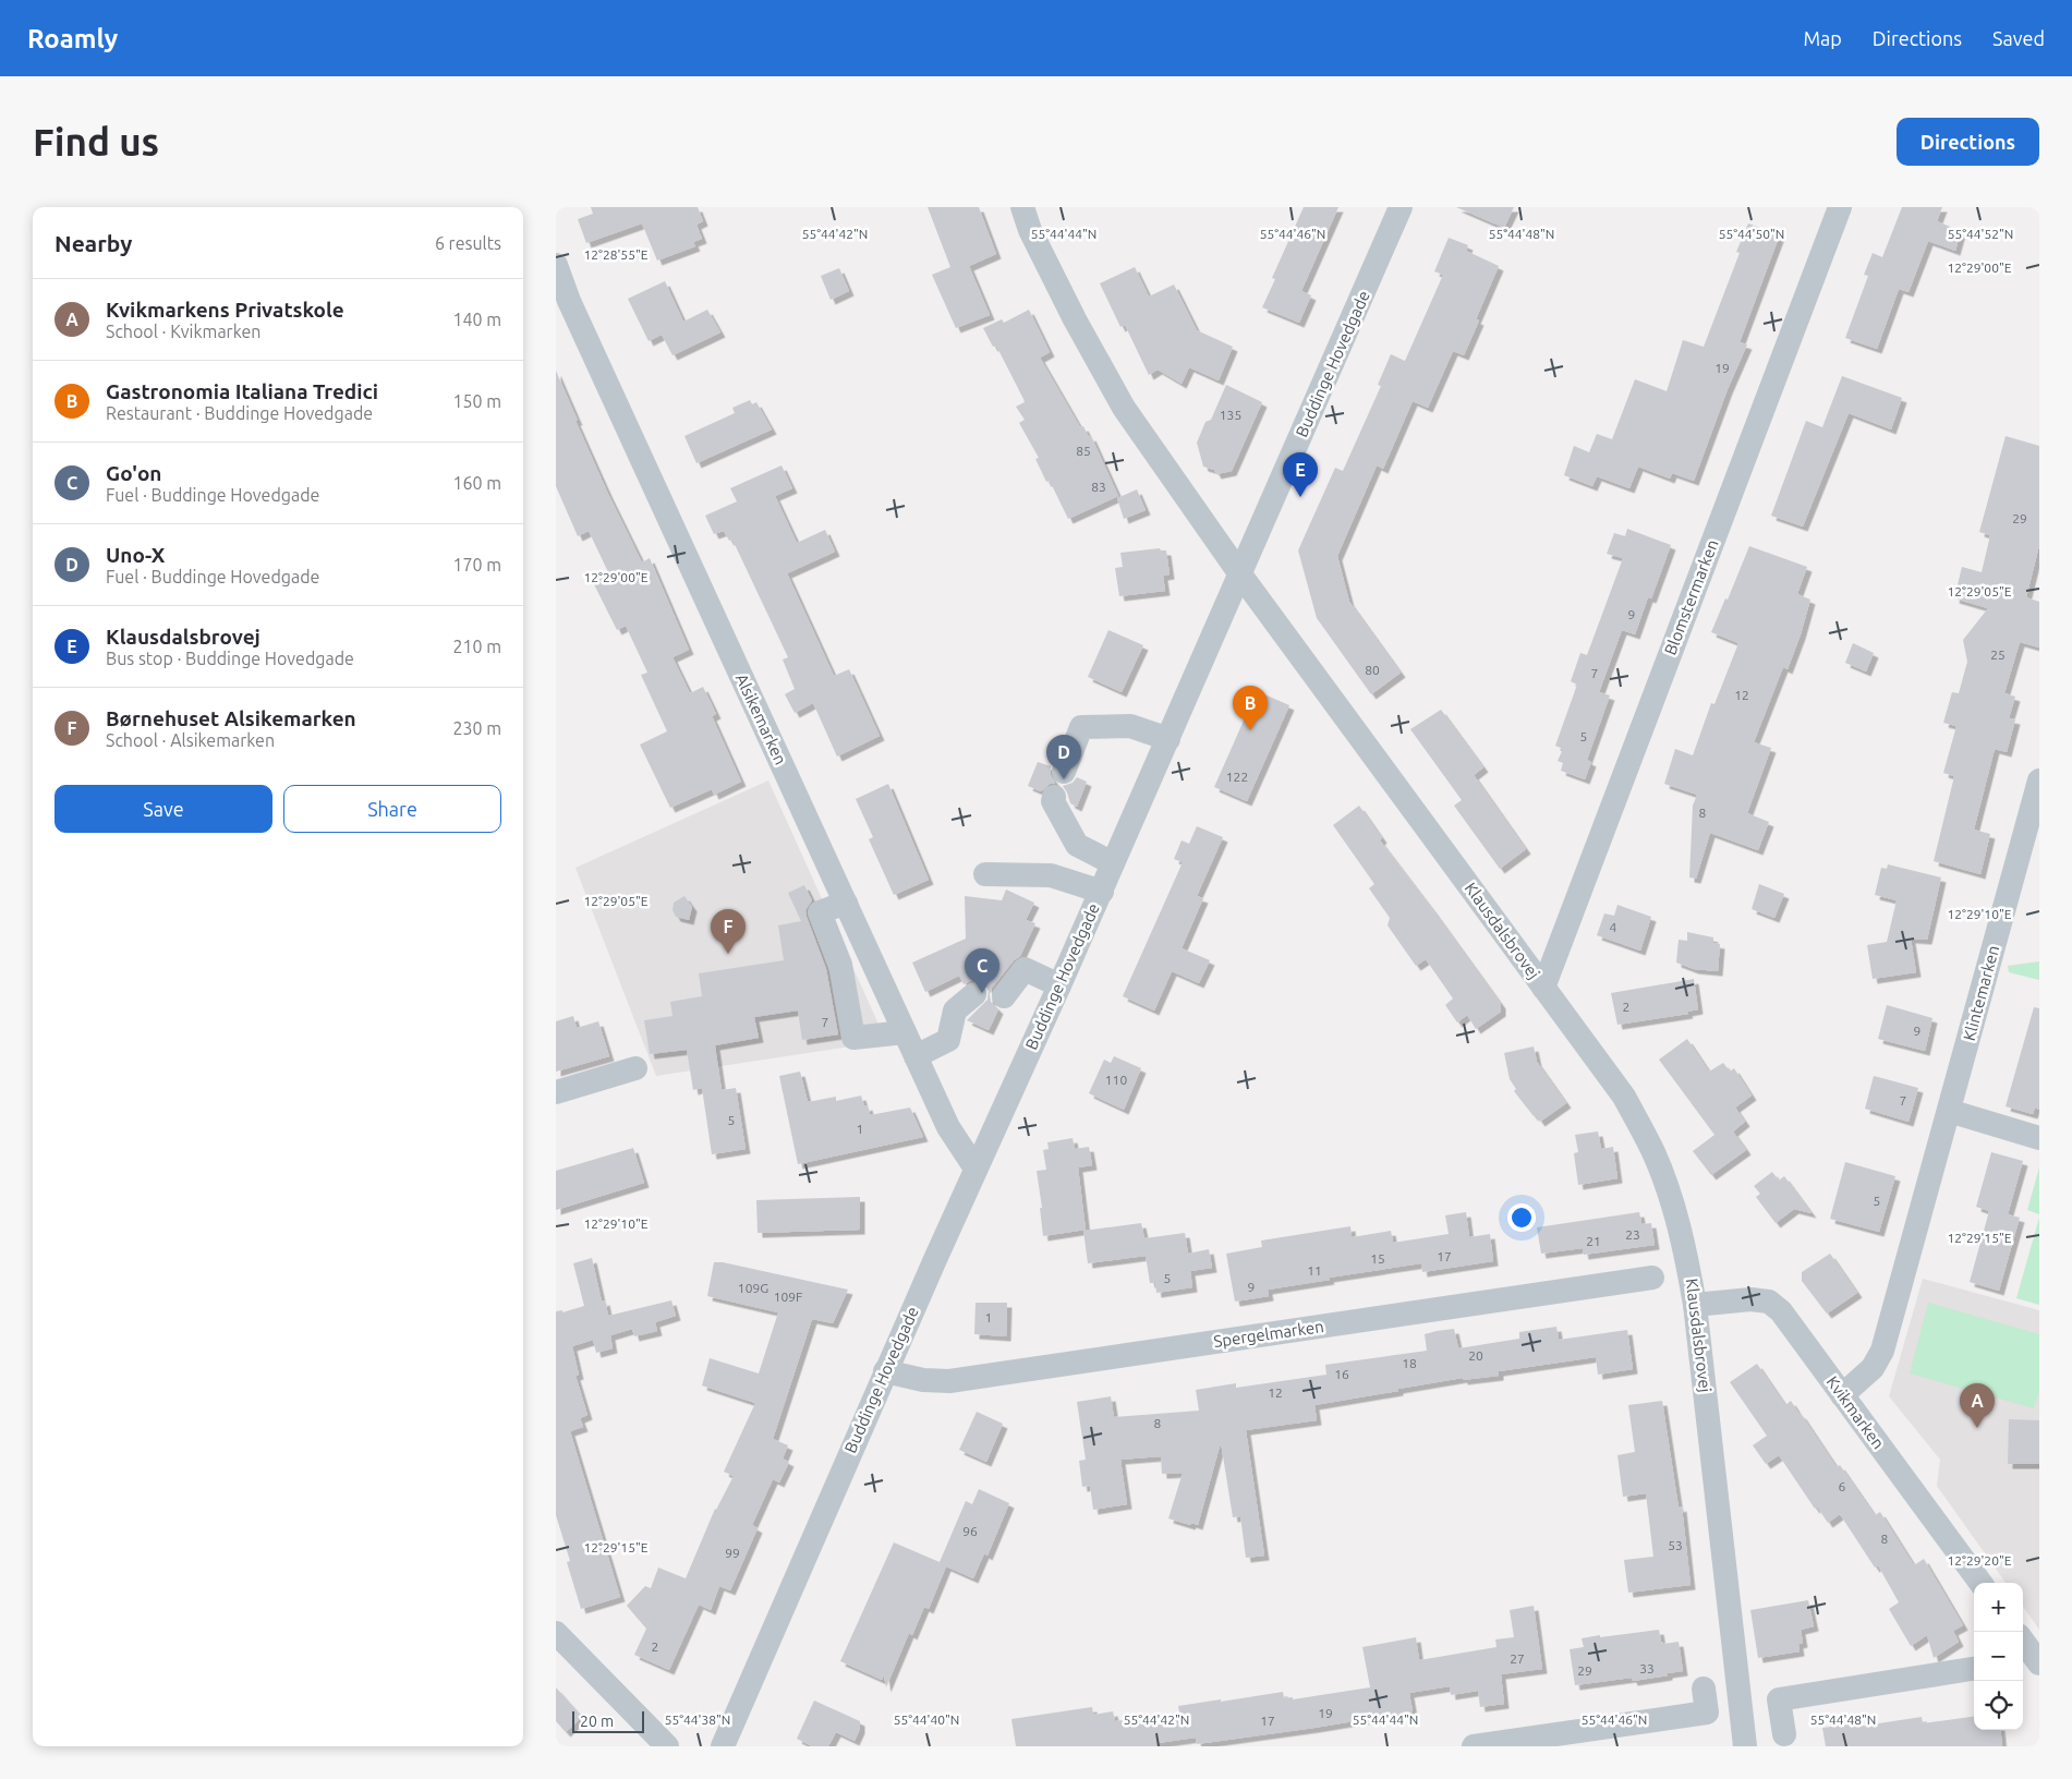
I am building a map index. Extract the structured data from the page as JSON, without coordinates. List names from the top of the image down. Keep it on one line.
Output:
{"streets":{"street":["Buddinge Hovedgade","Blomstermarken","Alsikemarken","Klausdalsbrovej","Klintemarken","Spergelmarken","Kvikmarken"]},"crossings":[["Buddinge Hovedgade","Alsikemarken"],["Buddinge Hovedgade","Klausdalsbrovej"],["Buddinge Hovedgade","Spergelmarken"],["Blomstermarken","Klausdalsbrovej"],["Klausdalsbrovej","Kvikmarken"],["Klintemarken","Kvikmarken"]],"house_numbers":["19","135","85","83","29","9","25","80","7","12","5","122","8","4","2","7","9","110","7","5","1","5","23","21","17","15","11","5","9","109G","109F","1","20","18","16","12","8","6","96","8","53","99","2","27","33","29","19","17"],"scale_bar":"20 m","page":{"header":"Roamly","nav":["Map","Directions","Saved"],"buttons":["Directions",["Save","Share"]],"title":"Find us","heading":["Nearby","6 results"],"list":[{"mark":"A","name":"Kvikmarkens Privatskole","note":"School · Kvikmarken","value":"140 m"},{"mark":"B","name":"Gastronomia Italiana Tredici","note":"Restaurant · Buddinge Hovedgade","value":"150 m"},{"mark":"C","name":"Go'on","note":"Fuel · Buddinge Hovedgade","value":"160 m"},{"mark":"D","name":"Uno-X","note":"Fuel · Buddinge Hovedgade","value":"170 m"},{"mark":"E","name":"Klausdalsbrovej","note":"Bus stop · Buddinge Hovedgade","value":"210 m"},{"mark":"F","name":"Børnehuset Alsikemarken","note":"School · Alsikemarken","value":"230 m"}],"pins":["E","B","D","F","C","A"],"map_buttons":["+","−"],"scale":"20 m"},"coordinates":["55°44'42\"N","55°44'44\"N","55°44'46\"N","55°44'48\"N","55°44'50\"N","55°44'52\"N","12°28'55\"E","12°29'00\"E","12°29'05\"E","12°29'10\"E","12°29'15\"E","12°29'20\"E","55°44'38\"N","55°44'40\"N"]}
